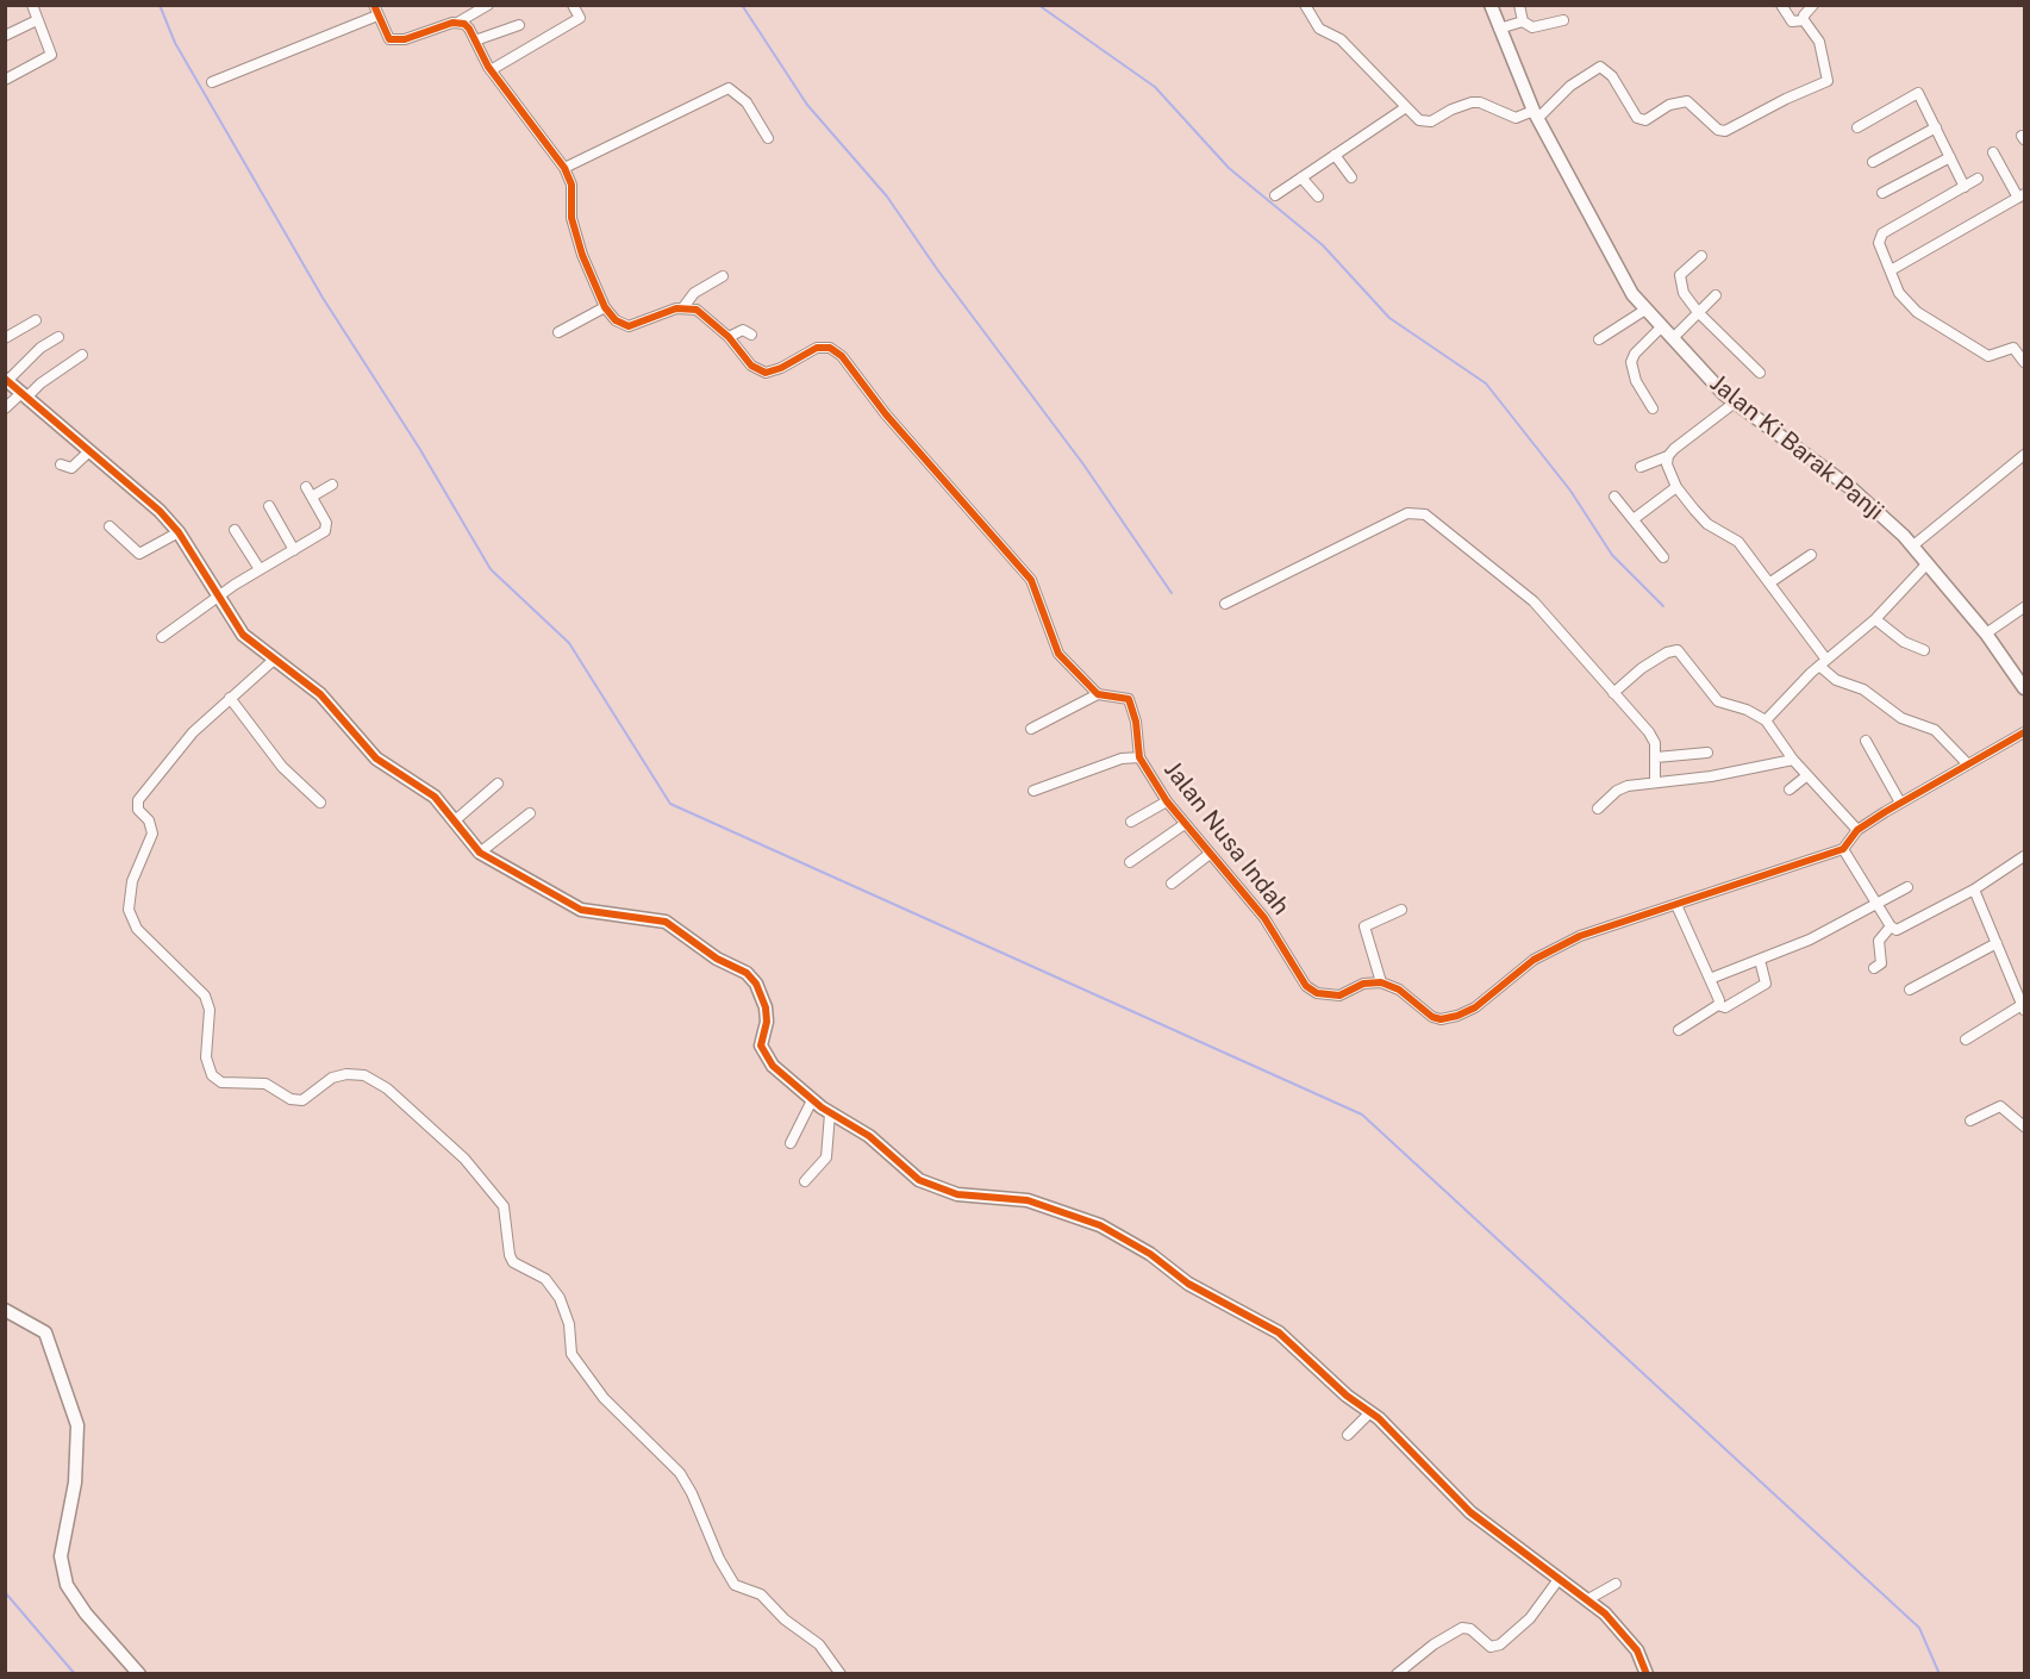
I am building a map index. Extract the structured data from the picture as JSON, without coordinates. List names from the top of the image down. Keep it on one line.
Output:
{"streets":{"street":["Jalan Ki Barak Panji","Jalan Nusa Indah"]}}
